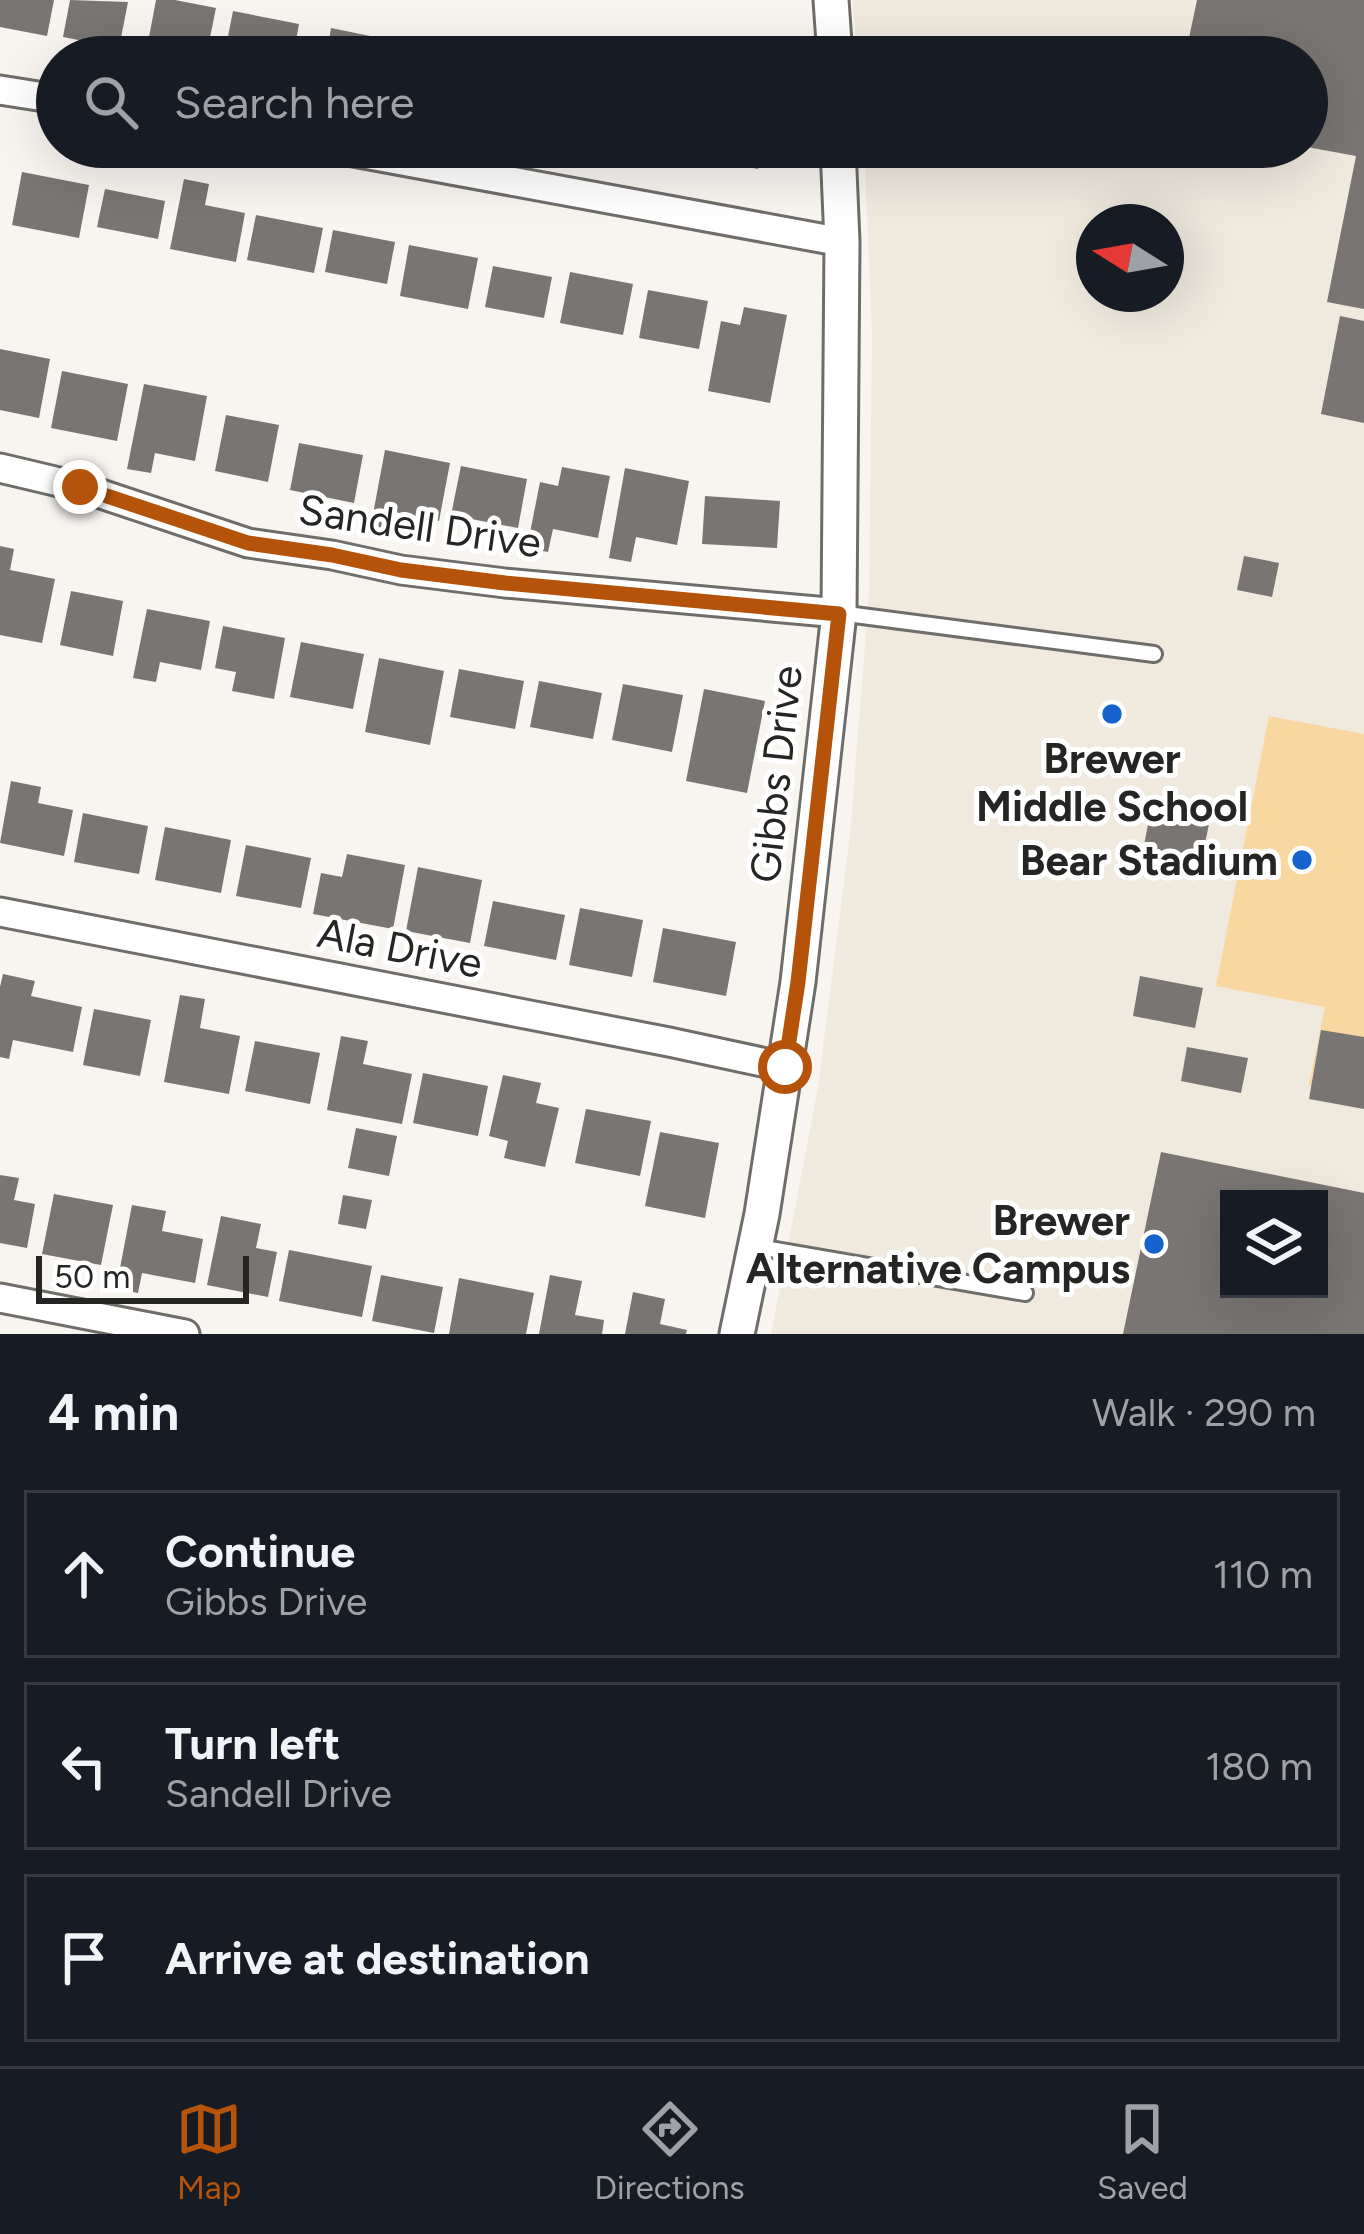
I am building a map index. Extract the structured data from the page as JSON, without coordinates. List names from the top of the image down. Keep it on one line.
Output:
{"streets":{"street":["Sandell Drive","Gibbs Drive","Ala Drive"]},"crossings":[["Sandell Drive","Gibbs Drive"],["Gibbs Drive","Ala Drive"]],"places":["Brewer Middle School","Bear Stadium","Brewer Alternative Campus"],"scale_bar":"50 m","north":"left","page":{"search":"Search here","scale":"50 m","heading":["4 min","Walk · 290 m"],"list":[["Continue","Gibbs Drive","110 m"],["Turn left","Sandell Drive","180 m"],"Arrive at destination"],"nav":["Map","Directions","Saved"]}}
